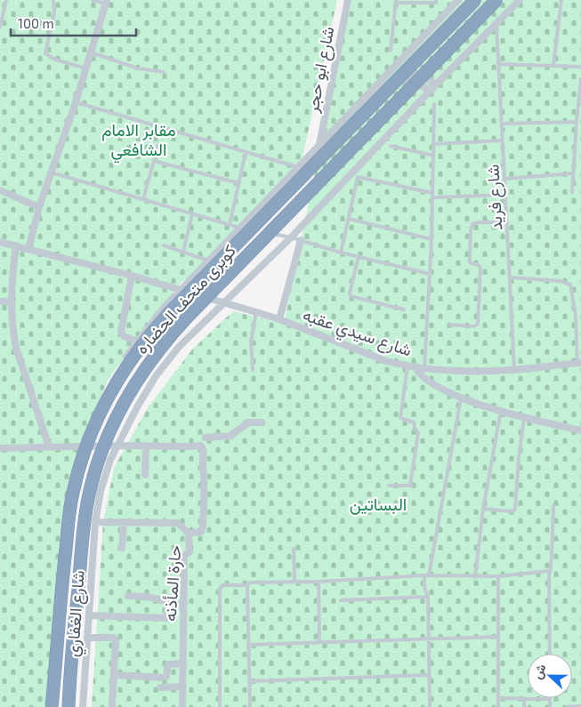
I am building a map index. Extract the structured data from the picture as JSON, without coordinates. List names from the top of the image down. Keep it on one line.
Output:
{"streets":{"highway":["كوبرى متحف الحضاره"],"street":["شارع ابو حجر","شارع سيدي عقبه","حارة المأذنه","شارع الغفاري"],"lane":["شارع فريد"]},"crossings":[["شارع فريد","شارع سيدي عقبه"],["شارع فريد","شارع الغفاري"],["شارع سيدي عقبه","شارع الغفاري"],["حارة المأذنه","شارع الغفاري"]],"parks":["مقابر الامام الشافعي","البساتين"],"scale_bar":"100 m","north":"left"}
